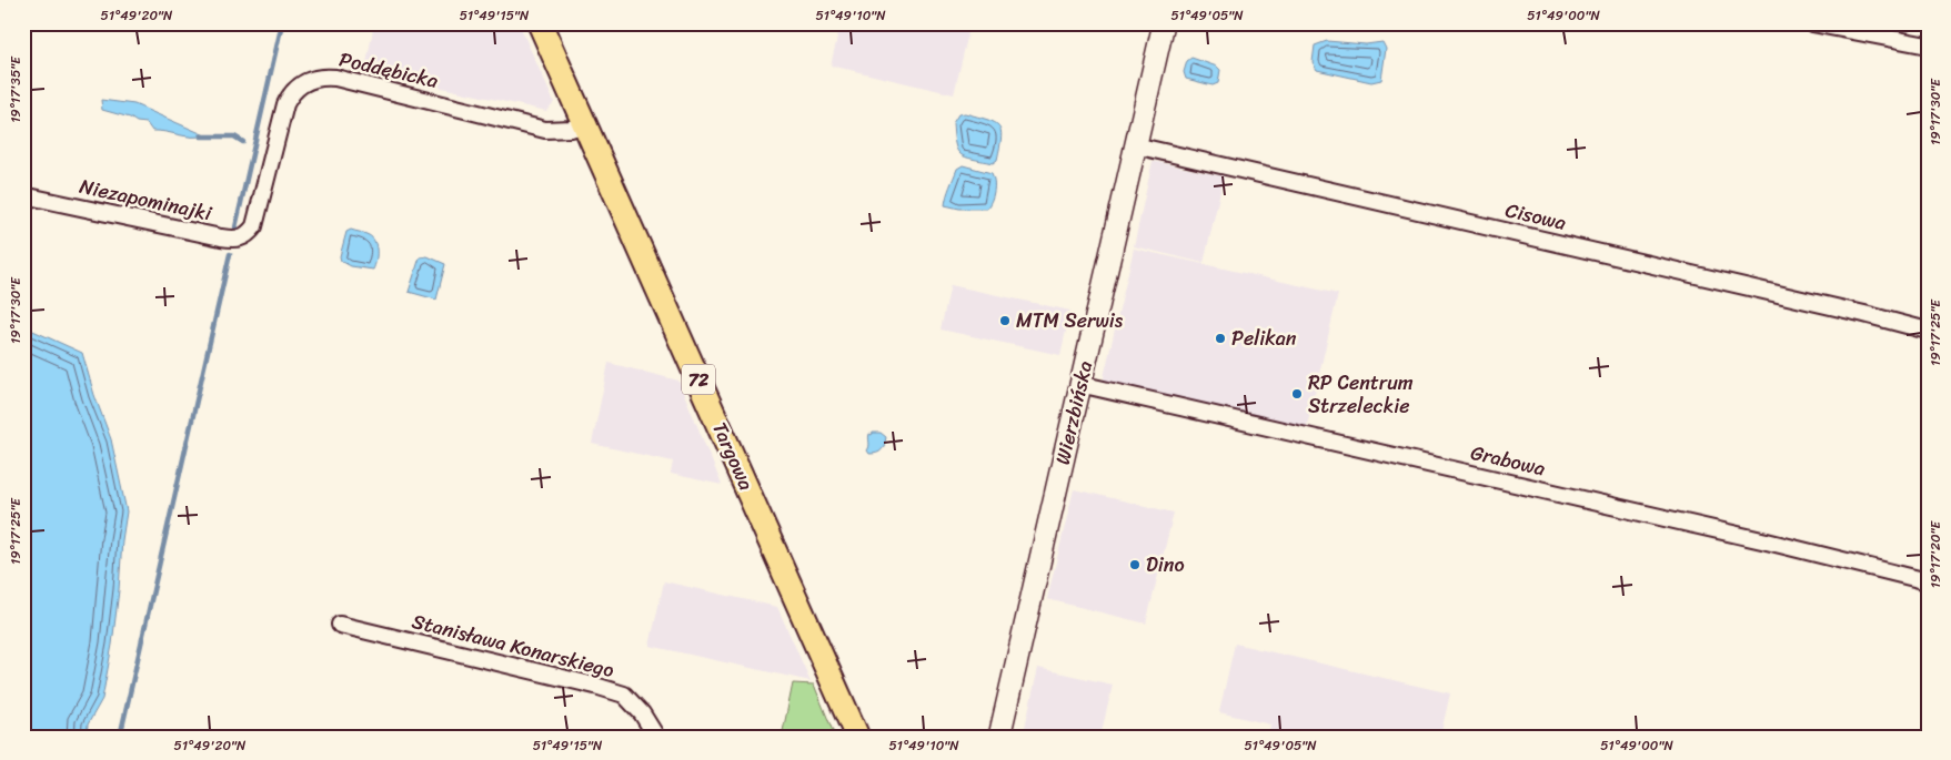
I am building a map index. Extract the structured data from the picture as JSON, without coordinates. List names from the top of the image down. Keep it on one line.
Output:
{"streets":{"main road":["72","Targowa"],"street":["Poddębicka","Niezapominajki","Cisowa","Wierzbińska","Grabowa","Stanisława Konarskiego"]},"crossings":[["Poddębicka","Niezapominajki"],["Poddębicka","Targowa"],["Cisowa","Wierzbińska"],["Wierzbińska","Grabowa"]],"places":["MTM Serwis","Pelikan","RP Centrum Strzeleckie","Dino"],"coordinates":["51°49'20\"N","51°49'15\"N","51°49'10\"N","51°49'05\"N","51°49'00\"N","19°17'35\"E","19°17'30\"E","19°17'25\"E","19°17'20\"E"]}
